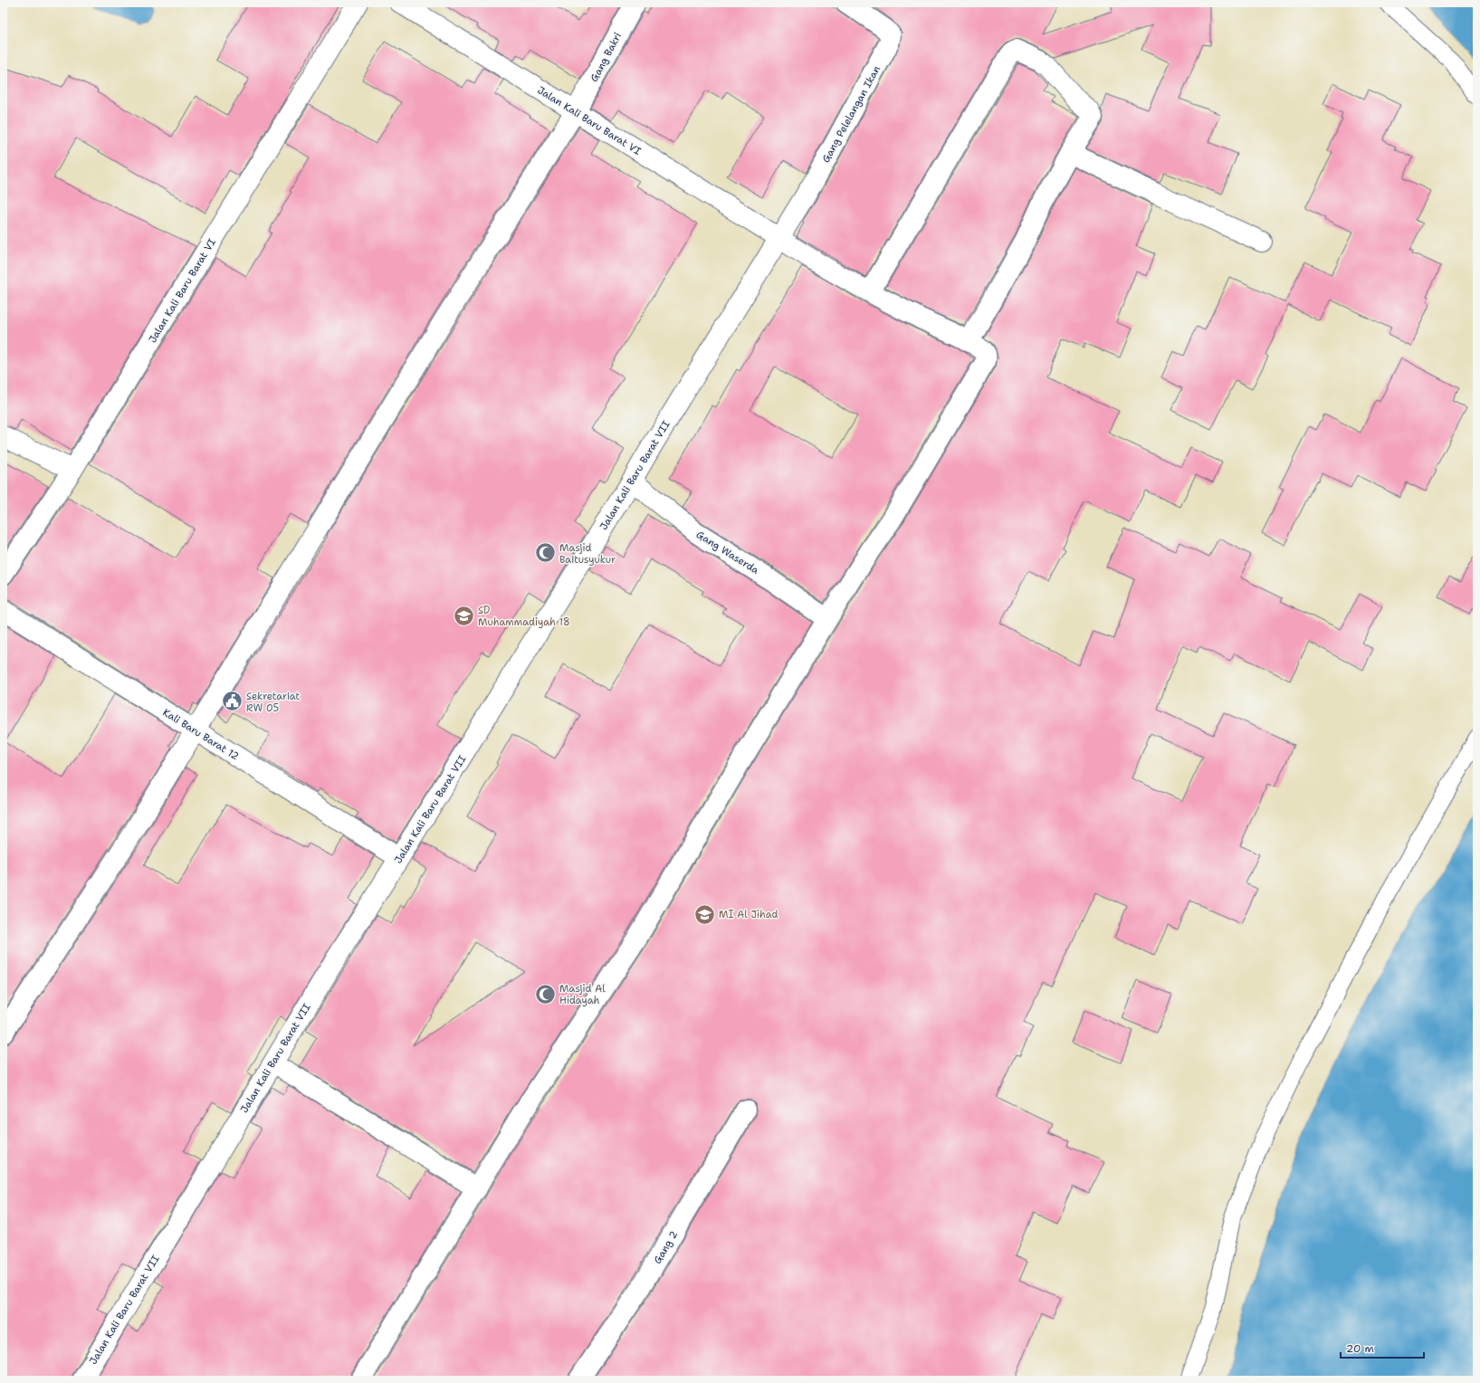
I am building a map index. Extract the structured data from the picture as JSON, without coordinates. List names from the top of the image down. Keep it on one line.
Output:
{"streets":{"street":["Gang Bakri","Gang Pelelangan Ikan","Jalan Kali Baru Barat VI","Jalan Kali Baru Barat VII","Gang Waserda","Kali Baru Barat 12","Gang 2"]},"crossings":[["Gang Bakri","Jalan Kali Baru Barat VI"],["Gang Bakri","Kali Baru Barat 12"],["Gang Pelelangan Ikan","Jalan Kali Baru Barat VI"],["Gang Pelelangan Ikan","Jalan Kali Baru Barat VII"],["Jalan Kali Baru Barat VI","Jalan Kali Baru Barat VII"],["Jalan Kali Baru Barat VI","Gang Waserda"],["Jalan Kali Baru Barat VII","Gang Waserda"],["Jalan Kali Baru Barat VII","Kali Baru Barat 12"]],"places":{"mosque":["Masjid Baitusyukur","Masjid Al Hidayah"],"school or university":["SD Muhammadiyah 18","MI Al Jihad"],"public building":["Sekretariat RW 05"]},"scale_bar":"20 m"}
